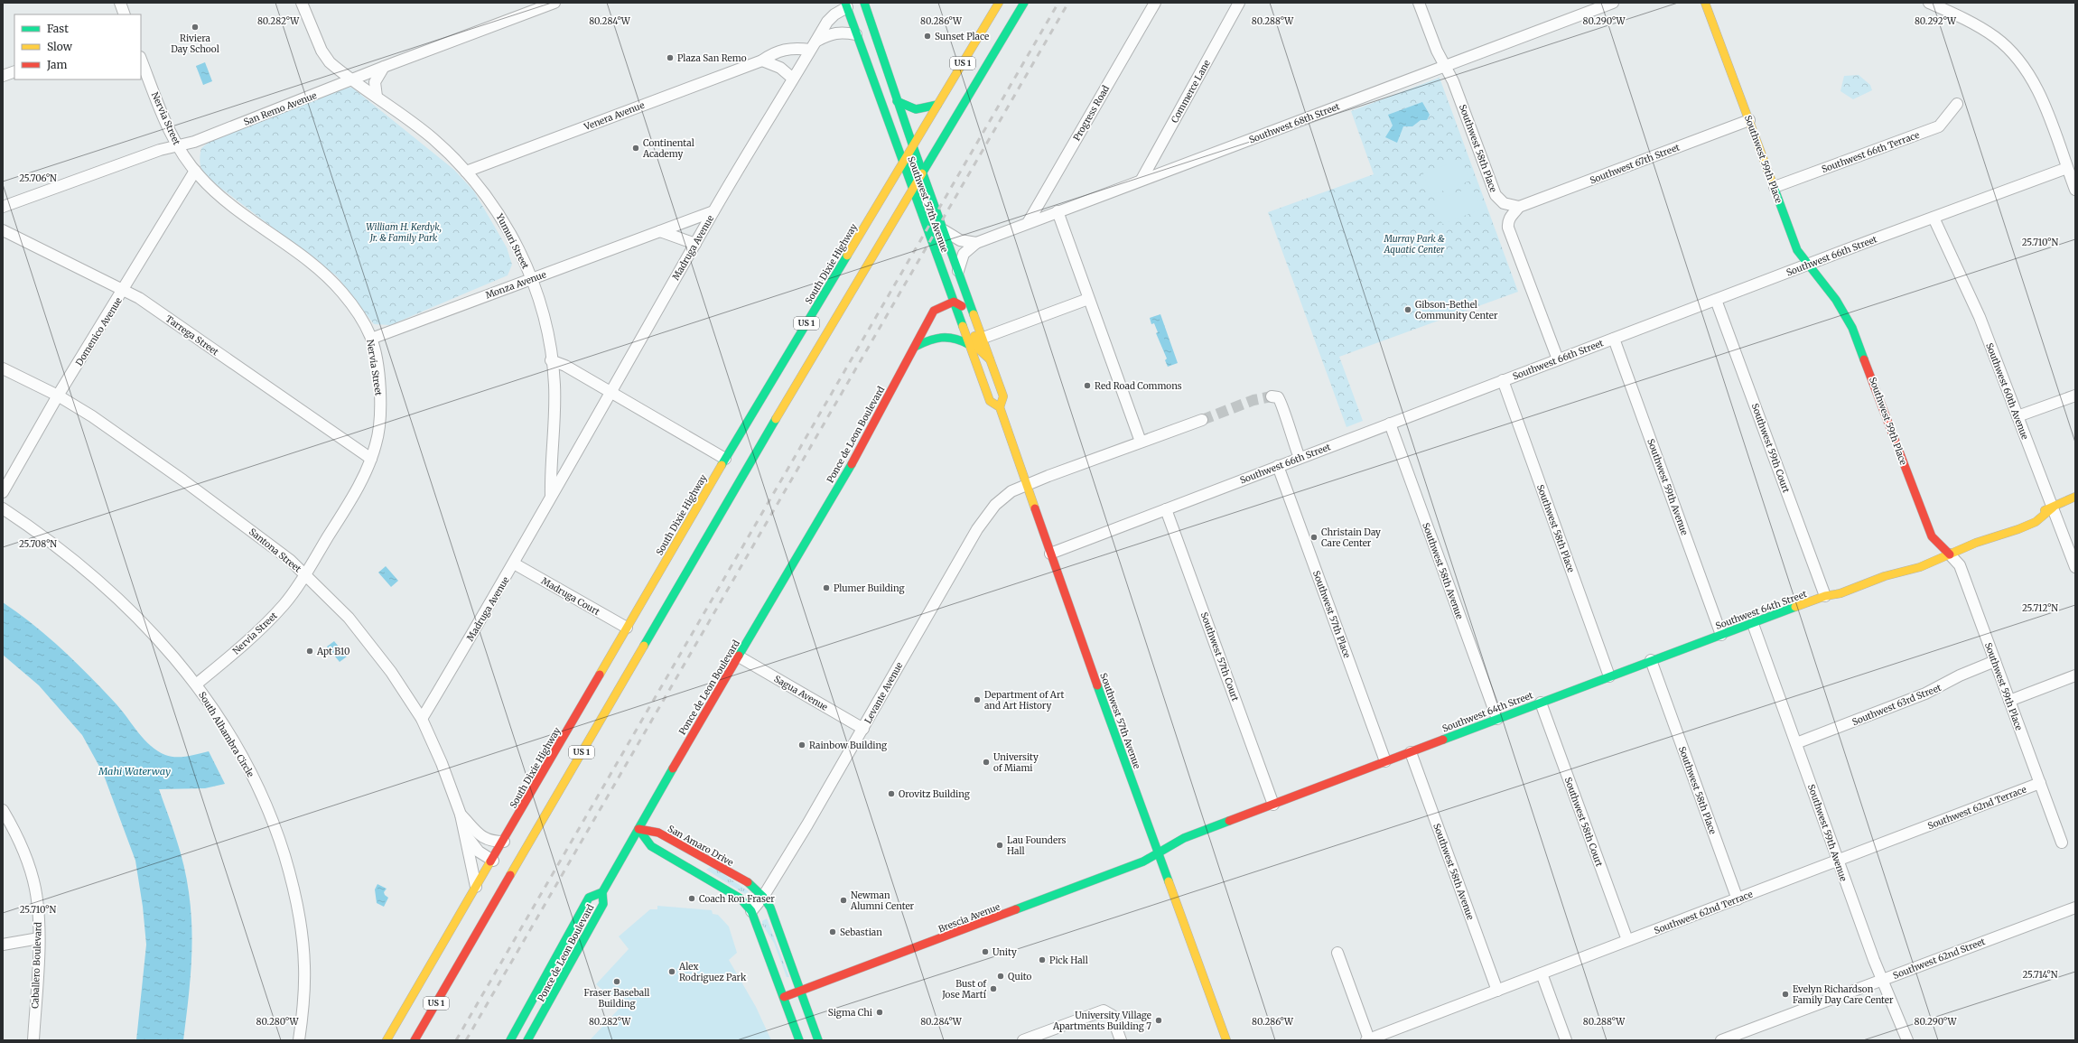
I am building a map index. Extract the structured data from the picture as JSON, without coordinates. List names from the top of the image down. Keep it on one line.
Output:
{"streets":{"main road":["US 1","Southwest 59th Place","Southwest 57th Avenue","South Dixie Highway","Ponce de Leon Boulevard","Southwest 64th Street","San Amaro Drive","Brescia Avenue"],"street":["Commerce Lane","San Remo Avenue","Progress Road","Venera Avenue","Nervia Street","Southwest 68th Street","Southwest 58th Place","Southwest 66th Terrace","Southwest 67th Street","Yumuri Street","Madruga Avenue","Southwest 66th Street","Monza Avenue","Domenico Avenue","Tarrega Street","Southwest 60th Avenue","Southwest 59th Court","Southwest 59th Avenue","Santona Street","Southwest 58th Avenue","Madruga Court","Southwest 57th Place","Southwest 57th Court","Sagua Avenue","Levante Avenue","Southwest 63rd Street","South Alhambra Circle","Southwest 62nd Terrace","Southwest 58th Court","Southwest 62nd Street","Caballero Boulevard"]},"crossings":[["US 1","Southwest 57th Avenue"],["Commerce Lane","Southwest 68th Street"],["San Remo Avenue","Nervia Street"],["San Remo Avenue","Yumuri Street"],["Progress Road","Southwest 68th Street"],["Venera Avenue","Yumuri Street"],["Venera Avenue","Madruga Avenue"],["Nervia Street","Monza Avenue"],["Nervia Street","Domenico Avenue"],["Nervia Street","Tarrega Street"],["Nervia Street","Santona Street"],["Nervia Street","South Alhambra Circle"],["Southwest 68th Street","Southwest 58th Place"],["Southwest 68th Street","Southwest 57th Avenue"],["Southwest 58th Place","Southwest 67th Street"],["Southwest 58th Place","Southwest 66th Street"],["Southwest 58th Place","Southwest 64th Street"],["Southwest 58th Place","Southwest 62nd Terrace"],["Southwest 66th Terrace","Southwest 59th Place"],["Southwest 59th Place","Southwest 67th Street"],["Southwest 59th Place","Southwest 66th Street"],["Southwest 59th Place","Southwest 64th Street"],["Southwest 59th Place","Southwest 63rd Street"],["Southwest 59th Place","Southwest 62nd Terrace"],["Southwest 57th Avenue","Madruga Avenue"],["Southwest 57th Avenue","Southwest 66th Street"],["Southwest 57th Avenue","South Dixie Highway"],["Southwest 57th Avenue","Ponce de Leon Boulevard"],["Southwest 57th Avenue","Southwest 64th Street"],["Southwest 57th Avenue","Levante Avenue"],["Southwest 57th Avenue","Brescia Avenue"],["Yumuri Street","Monza Avenue"],["Madruga Avenue","Monza Avenue"],["Madruga Avenue","Santona Street"],["Madruga Avenue","Madruga Court"],["Southwest 66th Street","Southwest 60th Avenue"],["Southwest 66th Street","Southwest 59th Court"],["Southwest 66th Street","Southwest 59th Avenue"],["Southwest 66th Street","Southwest 58th Avenue"],["Southwest 66th Street","Southwest 57th Place"],["Southwest 66th Street","Southwest 57th Court"],["South Dixie Highway","Santona Street"],["South Dixie Highway","Madruga Court"],["Domenico Avenue","Tarrega Street"],["Domenico Avenue","Santona Street"],["Southwest 60th Avenue","Southwest 64th Street"],["Ponce de Leon Boulevard","Sagua Avenue"],["Ponce de Leon Boulevard","San Amaro Drive"],["Southwest 59th Court","Southwest 64th Street"],["Southwest 59th Avenue","Southwest 64th Street"],["Southwest 59th Avenue","Southwest 63rd Street"],["Southwest 59th Avenue","Southwest 62nd Terrace"],["Southwest 59th Avenue","Southwest 62nd Street"],["Southwest 58th Avenue","Southwest 64th Street"],["Southwest 58th Avenue","Southwest 62nd Terrace"],["Southwest 64th Street","Southwest 57th Place"],["Southwest 64th Street","Southwest 57th Court"],["Southwest 64th Street","Southwest 58th Court"],["Southwest 64th Street","Brescia Avenue"],["Sagua Avenue","Levante Avenue"],["Levante Avenue","San Amaro Drive"],["Southwest 62nd Terrace","Southwest 58th Court"],["San Amaro Drive","Brescia Avenue"]],"water":["Mahi Waterway"],"parks":["William H. Kerdyk, Jr. & Family Park","Murray Park & Aquatic Center"],"places":["Riviera Day School","Sunset Place","Plaza San Remo","Continental Academy","Gibson-Bethel Community Center","Red Road Commons","Christain Day Care Center","Plumer Building","Apt B10","Department of Art and Art History","Rainbow Building","University of Miami","Orovitz Building","Lau Founders Hall","Coach Ron Fraser","Newman Alumni Center","Sebastian","Unity","Pick Hall","Alex Rodriguez Park","Quito","Fraser Baseball Building","Bust of Jose Martí","Evelyn Richardson Family Day Care Center","Sigma Chi","University Village Apartments Building 7"],"legend":["Fast","Slow","Jam"],"coordinates":["80.282°W","80.284°W","80.286°W","80.288°W","80.290°W","80.292°W","25.706°N","25.710°N","25.708°N","25.712°N","25.714°N","80.280°W"]}
